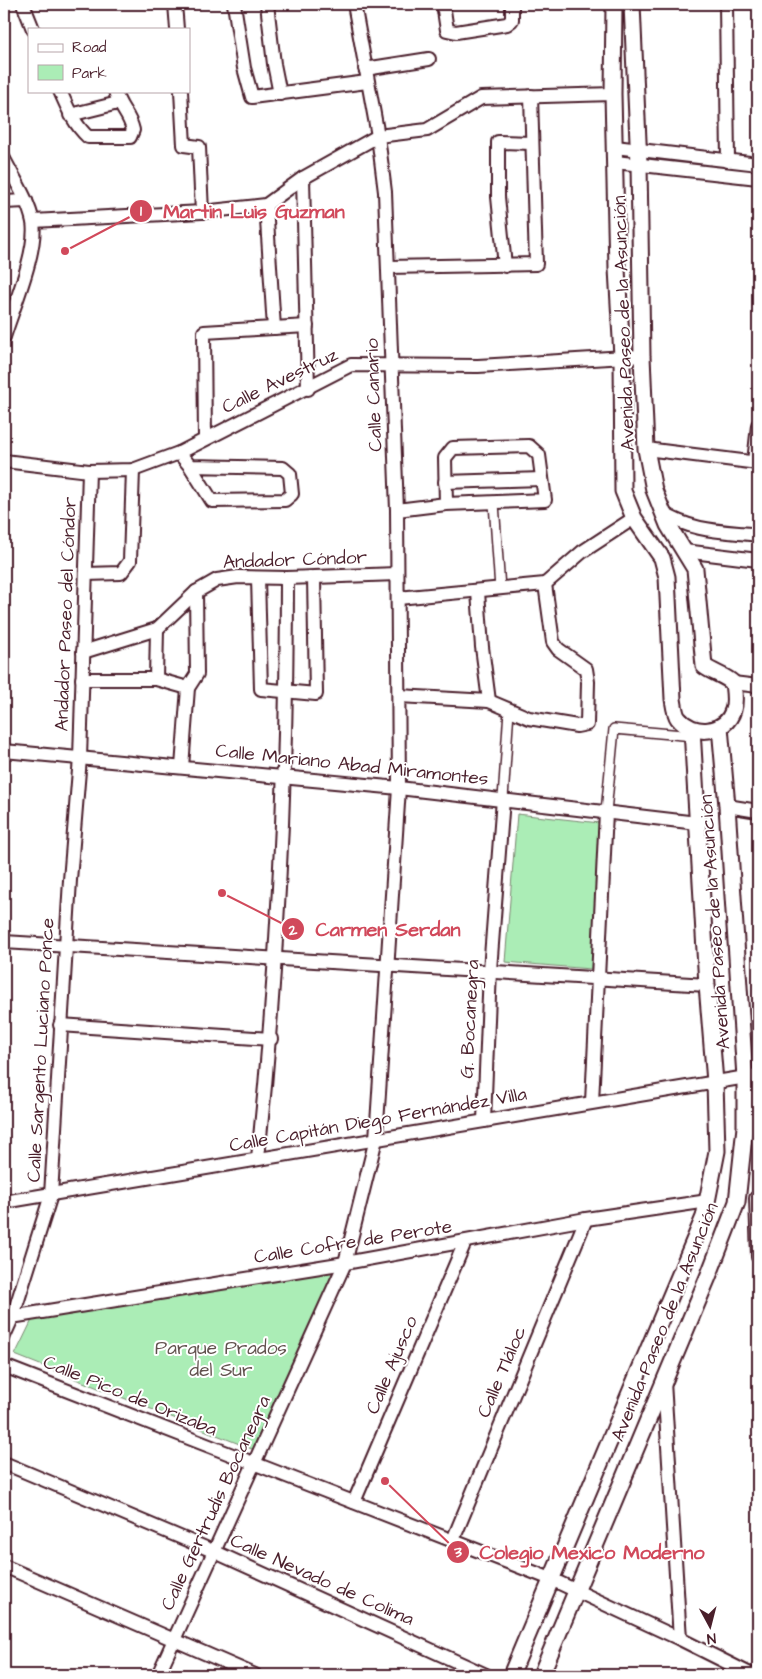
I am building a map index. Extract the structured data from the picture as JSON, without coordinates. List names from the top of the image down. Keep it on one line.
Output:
{"streets":{"street":["Avenida Paseo de la Asunción","Calle Avestruz","Calle Canario","Andador Cóndor","Andador Paseo del Cóndor","Calle Mariano Abad Miramontes","G. Bocanegra","Calle Sargento Luciano Ponce","Calle Capitán Diego Fernández Villa","Calle Cofre de Perote","Calle Ajusco","Calle Tláloc","Calle Pico de Orizaba","Calle Gertrudis Bocanegra","Calle Nevado de Colima"]},"crossings":[["Avenida Paseo de la Asunción","Calle Avestruz"],["Avenida Paseo de la Asunción","Calle Mariano Abad Miramontes"],["Avenida Paseo de la Asunción","Calle Capitán Diego Fernández Villa"],["Avenida Paseo de la Asunción","Calle Cofre de Perote"],["Avenida Paseo de la Asunción","Calle Pico de Orizaba"],["Calle Avestruz","Calle Canario"],["Calle Avestruz","Andador Paseo del Cóndor"],["Calle Canario","Andador Cóndor"],["Calle Canario","Calle Mariano Abad Miramontes"],["Calle Canario","Calle Gertrudis Bocanegra"],["Andador Paseo del Cóndor","Calle Mariano Abad Miramontes"],["Andador Paseo del Cóndor","Calle Sargento Luciano Ponce"],["Calle Mariano Abad Miramontes","G. Bocanegra"],["Calle Mariano Abad Miramontes","Calle Sargento Luciano Ponce"],["Calle Mariano Abad Miramontes","Calle Gertrudis Bocanegra"],["G. Bocanegra","Calle Capitán Diego Fernández Villa"],["Calle Sargento Luciano Ponce","Calle Capitán Diego Fernández Villa"],["Calle Sargento Luciano Ponce","Calle Cofre de Perote"],["Calle Capitán Diego Fernández Villa","Calle Gertrudis Bocanegra"],["Calle Cofre de Perote","Calle Ajusco"],["Calle Cofre de Perote","Calle Tláloc"],["Calle Cofre de Perote","Calle Gertrudis Bocanegra"],["Calle Ajusco","Calle Pico de Orizaba"],["Calle Tláloc","Calle Pico de Orizaba"],["Calle Pico de Orizaba","Calle Gertrudis Bocanegra"],["Calle Gertrudis Bocanegra","Calle Nevado de Colima"]],"parks":["Parque Prados del Sur"],"places":["Martin Luis Guzman","Carmen Serdan","Colegio Mexico Moderno"],"legend":["Road","Park"],"north":"bottom"}
